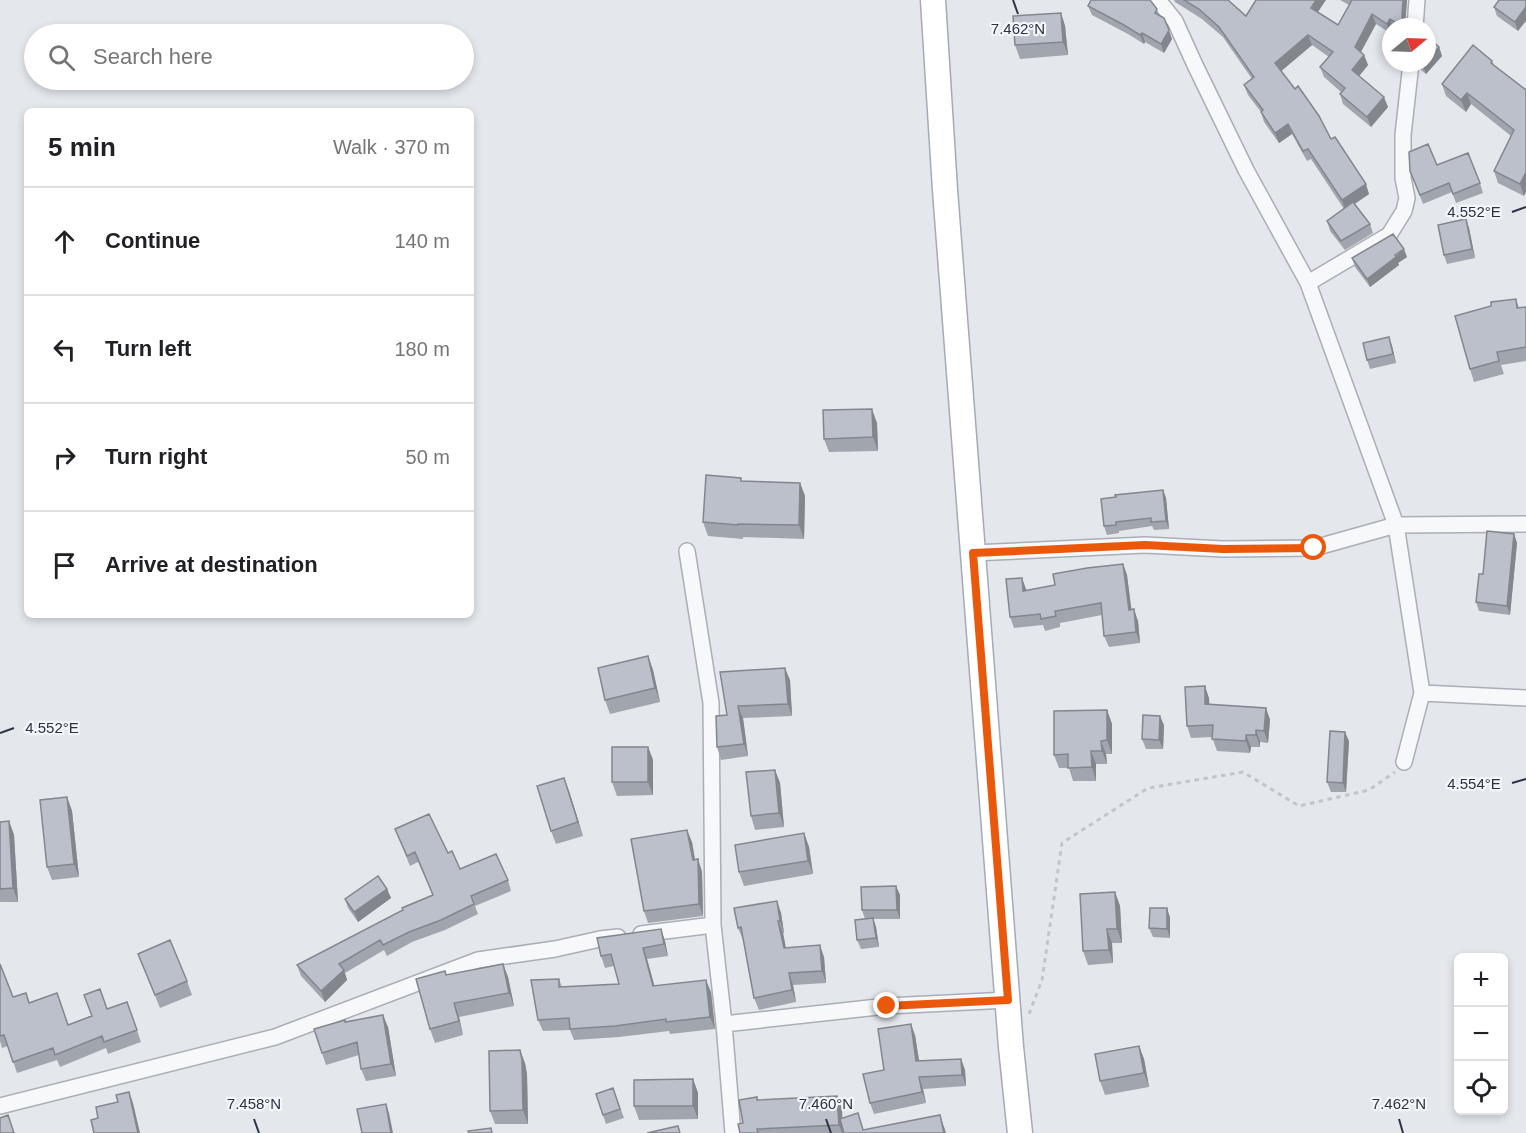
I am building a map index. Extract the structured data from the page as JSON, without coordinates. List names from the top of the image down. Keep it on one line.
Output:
{"north":"right","page":{"search":"Search here","heading":["5 min","Walk · 370 m"],"list":[["Continue","140 m"],["Turn left","180 m"],["Turn right","50 m"],"Arrive at destination"],"map_buttons":["+","−"]},"coordinates":["7.462°N","4.552°E","4.554°E","7.458°N","7.460°N"]}
